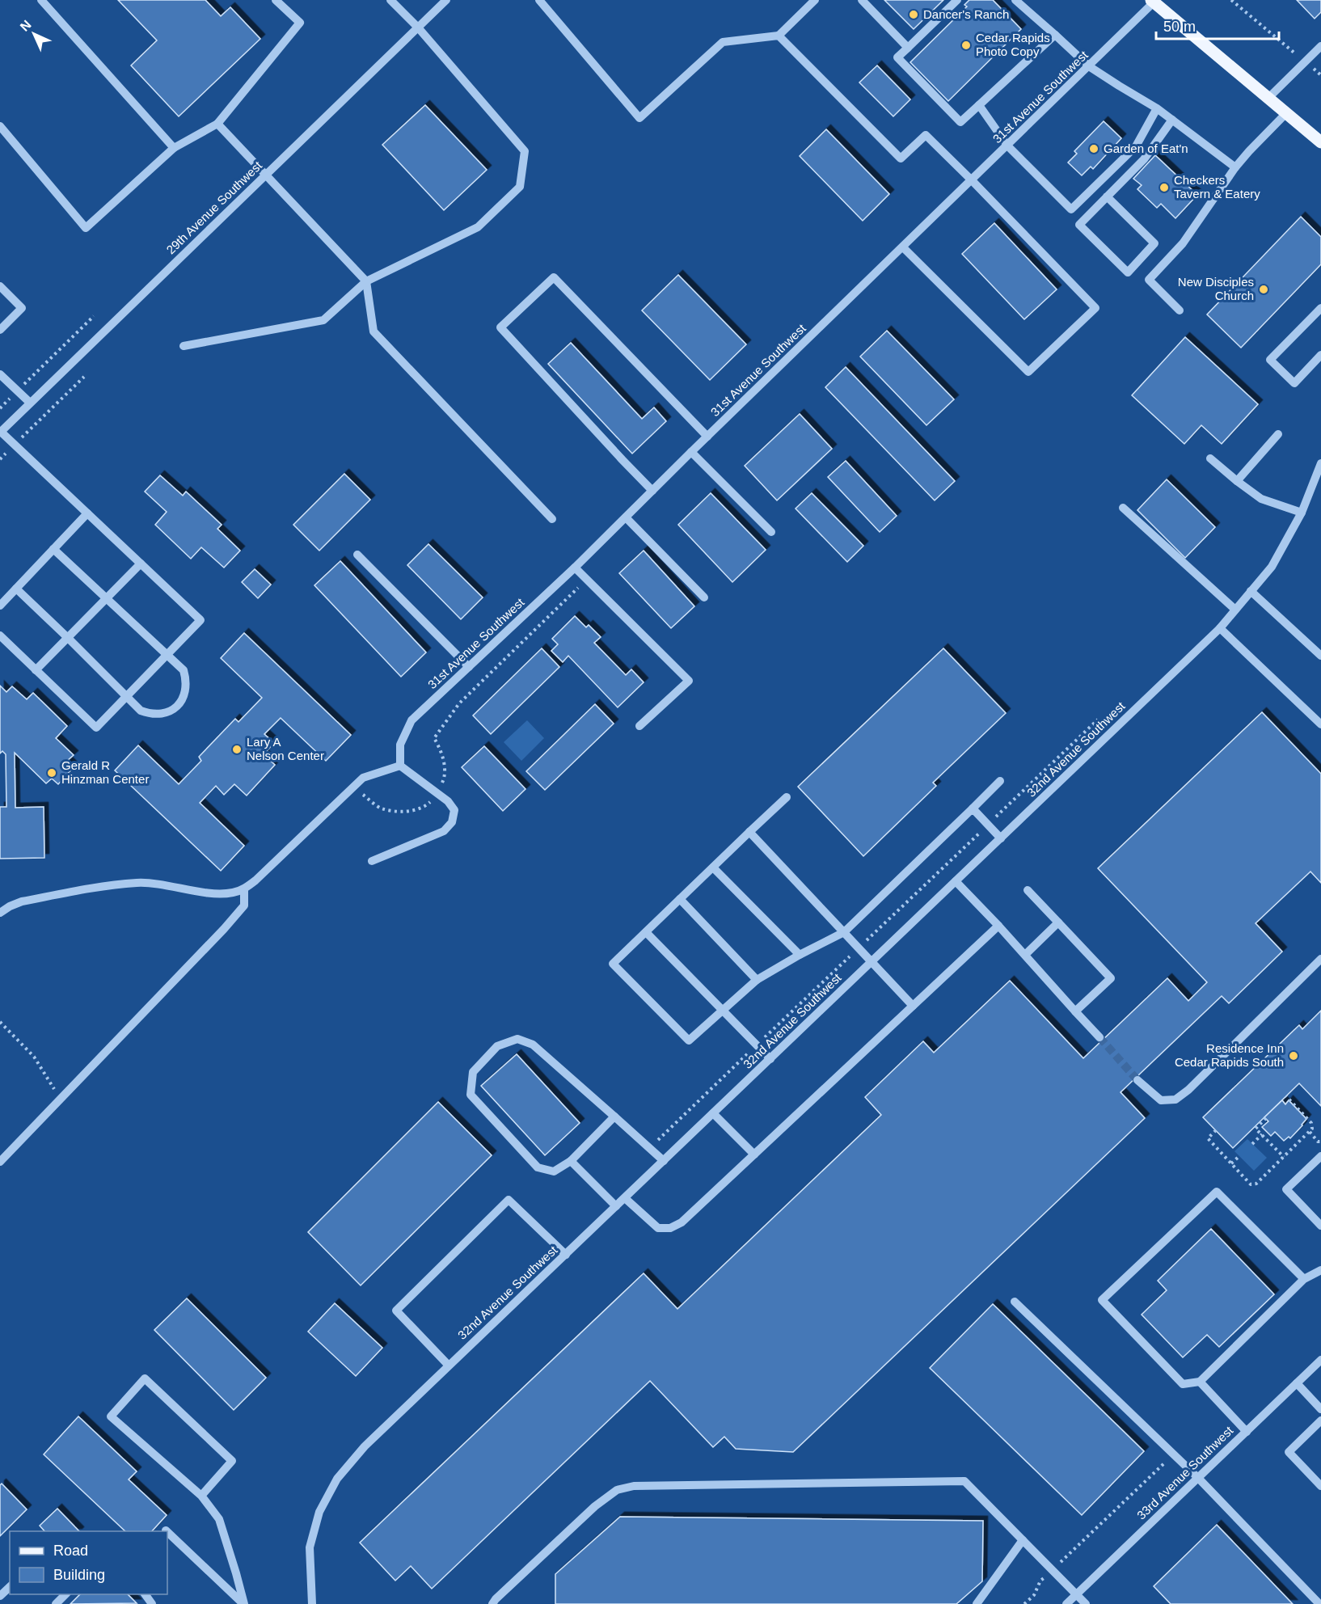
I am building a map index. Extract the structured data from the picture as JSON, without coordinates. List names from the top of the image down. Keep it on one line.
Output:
{"streets":{"street":["31st Avenue Southwest","29th Avenue Southwest","32nd Avenue Southwest","33rd Avenue Southwest"]},"places":["Dancer's Ranch","Cedar Rapids Photo Copy","Garden of Eat'n","Checkers Tavern & Eatery","New Disciples Church","Lary A Nelson Center","Gerald R Hinzman Center","Residence Inn Cedar Rapids South"],"legend":["Road","Building"],"scale_bar":"50 m","north":"top left"}
